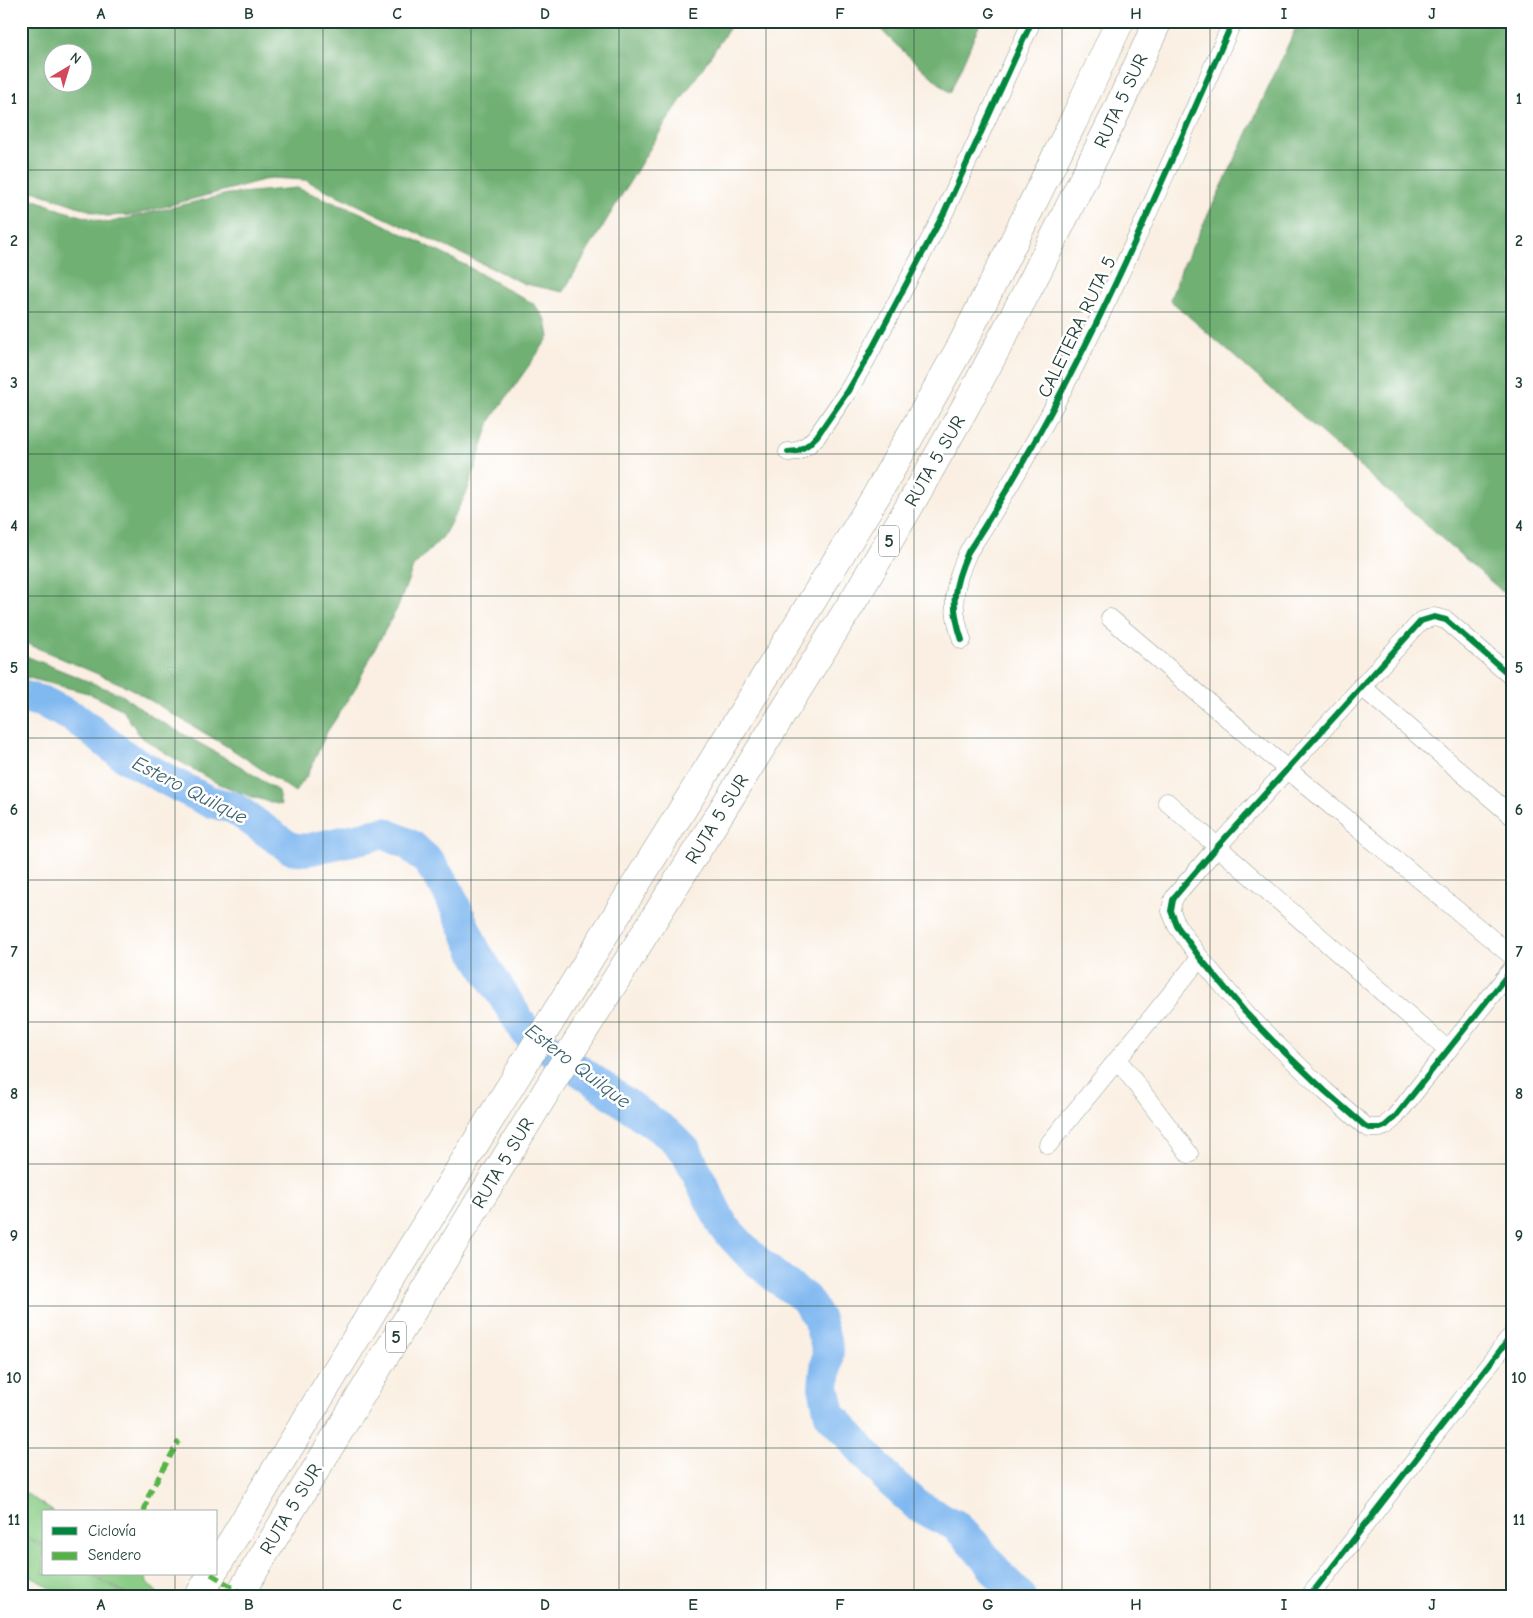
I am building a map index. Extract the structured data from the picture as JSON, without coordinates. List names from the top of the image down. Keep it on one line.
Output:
{"streets":{"highway":["RUTA 5 SUR","5"],"street":["CALETERA RUTA 5"]},"water":["Estero Quilque"],"legend":["Ciclovía","Sendero"],"north":"top right","grid":{"columns":["A","B","C","D","E","F","G","H","I","J"],"rows":["1","2","3","4","5","6","7","8","9","10","11"]}}
